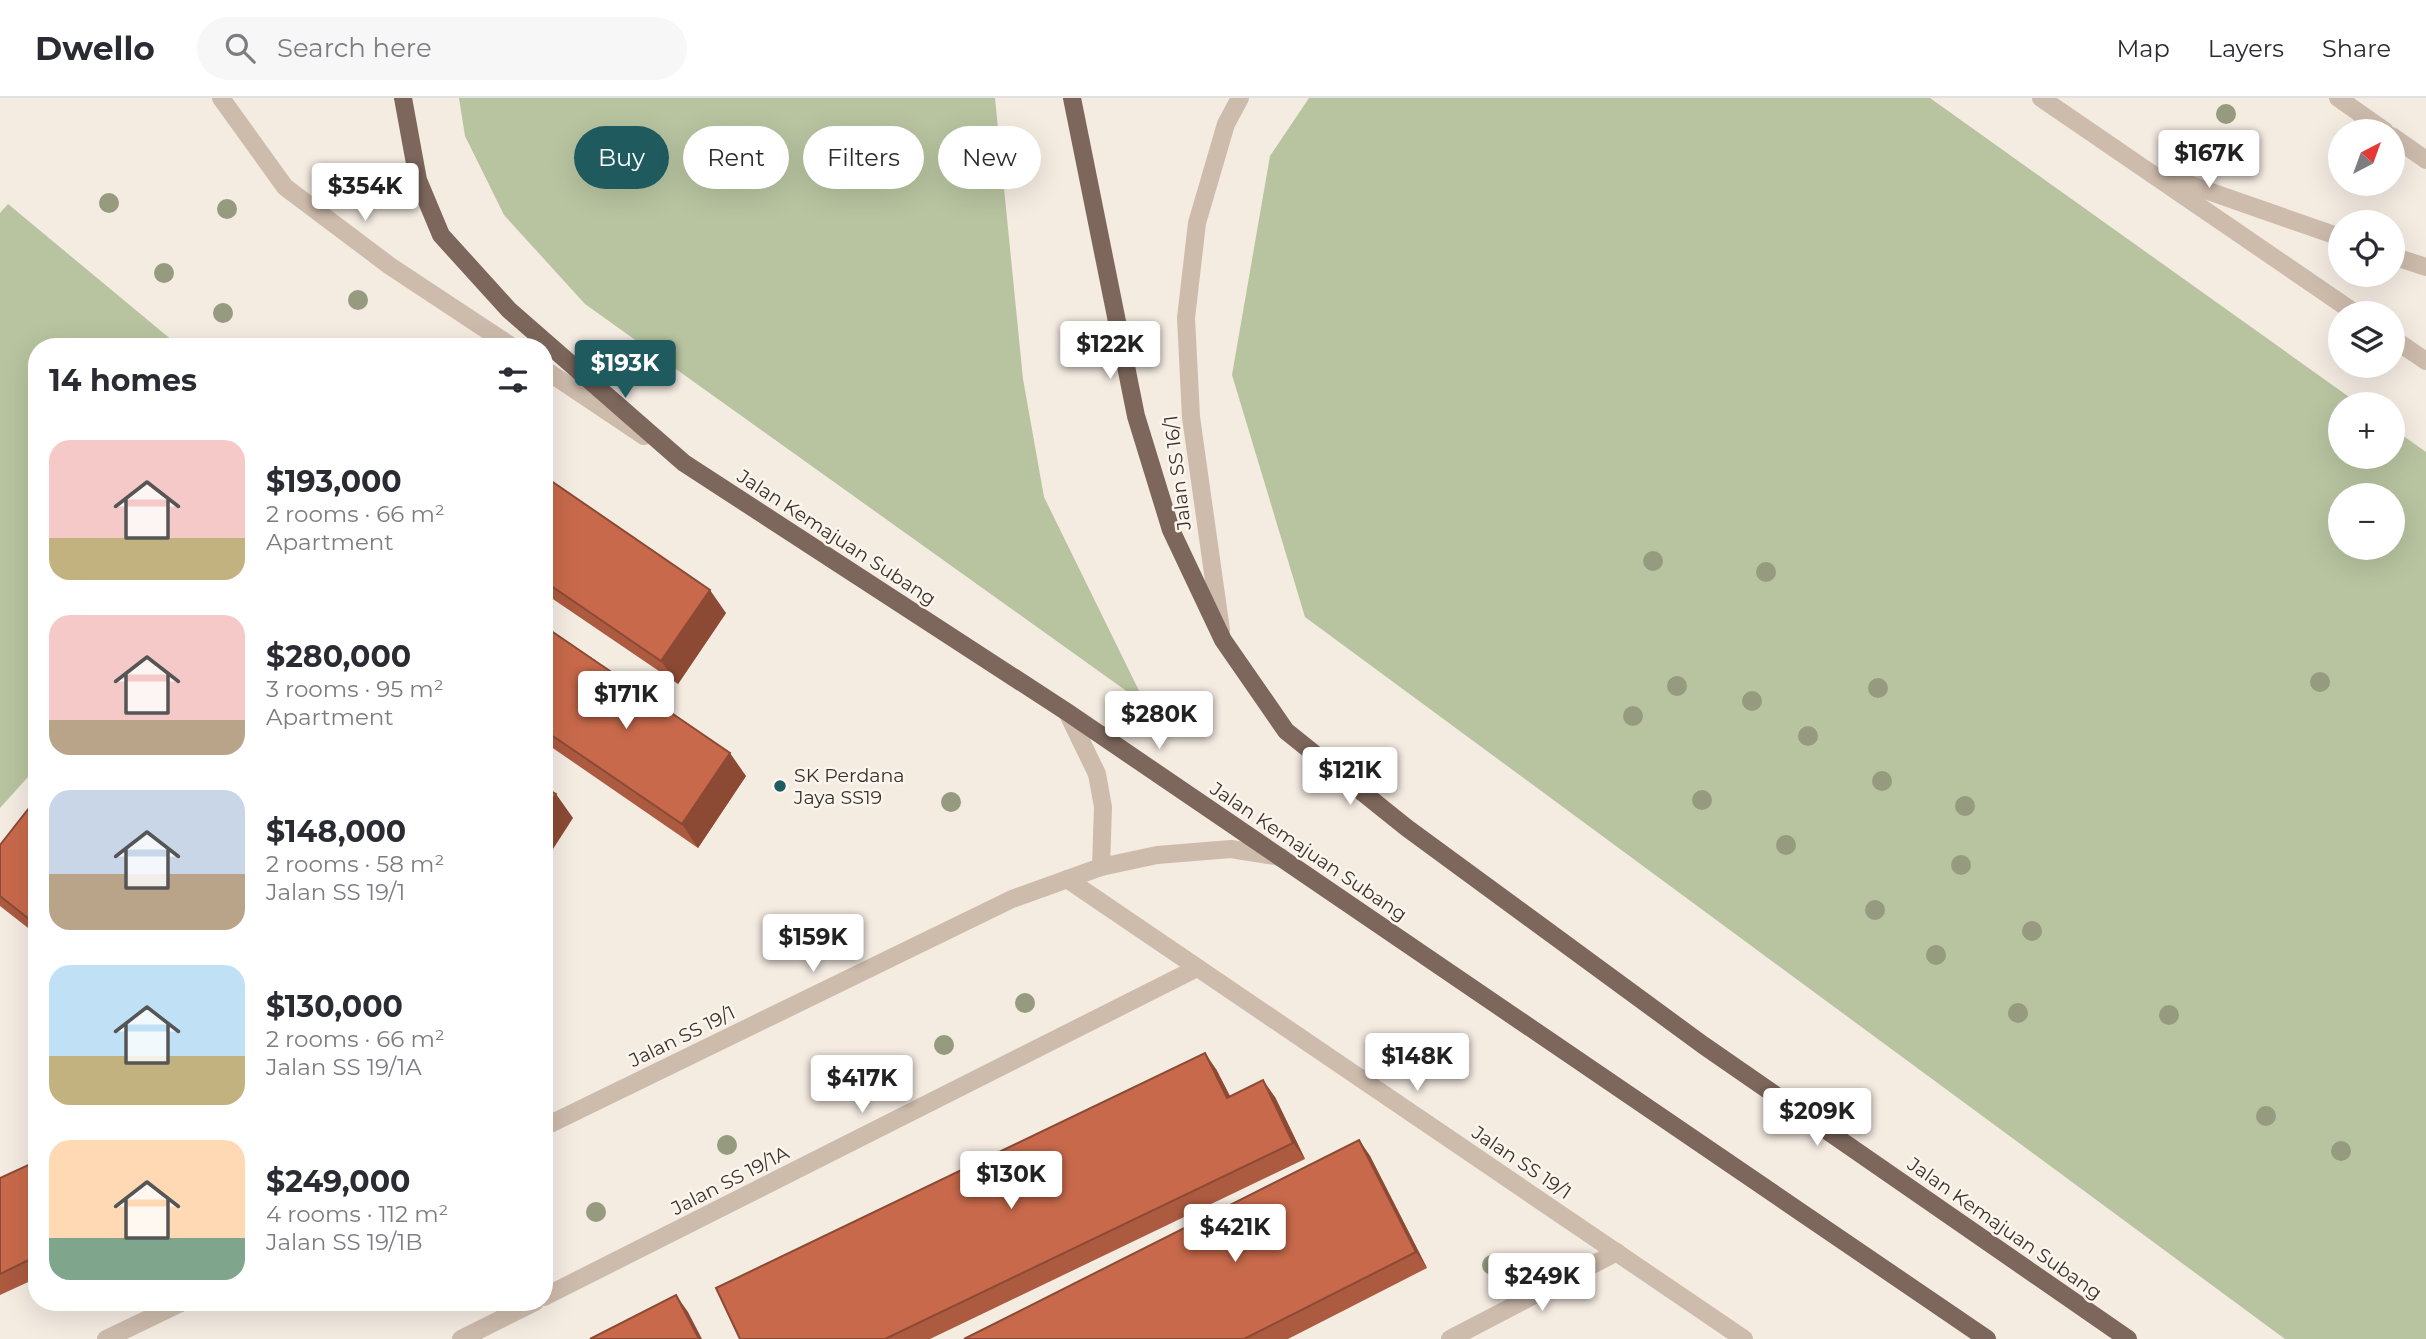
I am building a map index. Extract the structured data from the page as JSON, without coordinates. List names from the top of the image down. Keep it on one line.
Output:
{"streets":{"main road":["Jalan Kemajuan Subang"],"street":["Jalan SS 16/1","Jalan SS 19/1","Jalan SS 19/1A"]},"crossings":[["Jalan SS 16/1","Jalan Kemajuan Subang"],["Jalan Kemajuan Subang","Jalan SS 19/1"],["Jalan SS 19/1","Jalan SS 19/1A"]],"places":["SK Perdana Jaya SS19"],"north":"top right","page":{"header":"Dwello","search":"Search here","nav":["Map","Layers","Share"],"map_buttons":["+","−"],"chip":["Buy","Rent","Filters","New"],"price":["$167K","$354K","$122K","$193K","$171K","$280K","$121K","$159K","$148K","$417K","$209K","$130K","$421K","$249K"],"heading":"14 homes","list":[{"name":"$193,000","note":"2 rooms · 66 m² · Apartment"},{"name":"$280,000","note":"3 rooms · 95 m² · Apartment"},{"name":"$148,000","note":"2 rooms · 58 m² · Jalan SS 19/1"},{"name":"$130,000","note":"2 rooms · 66 m² · Jalan SS 19/1A"},{"name":"$249,000","note":"4 rooms · 112 m² · Jalan SS 19/1B"}]}}
